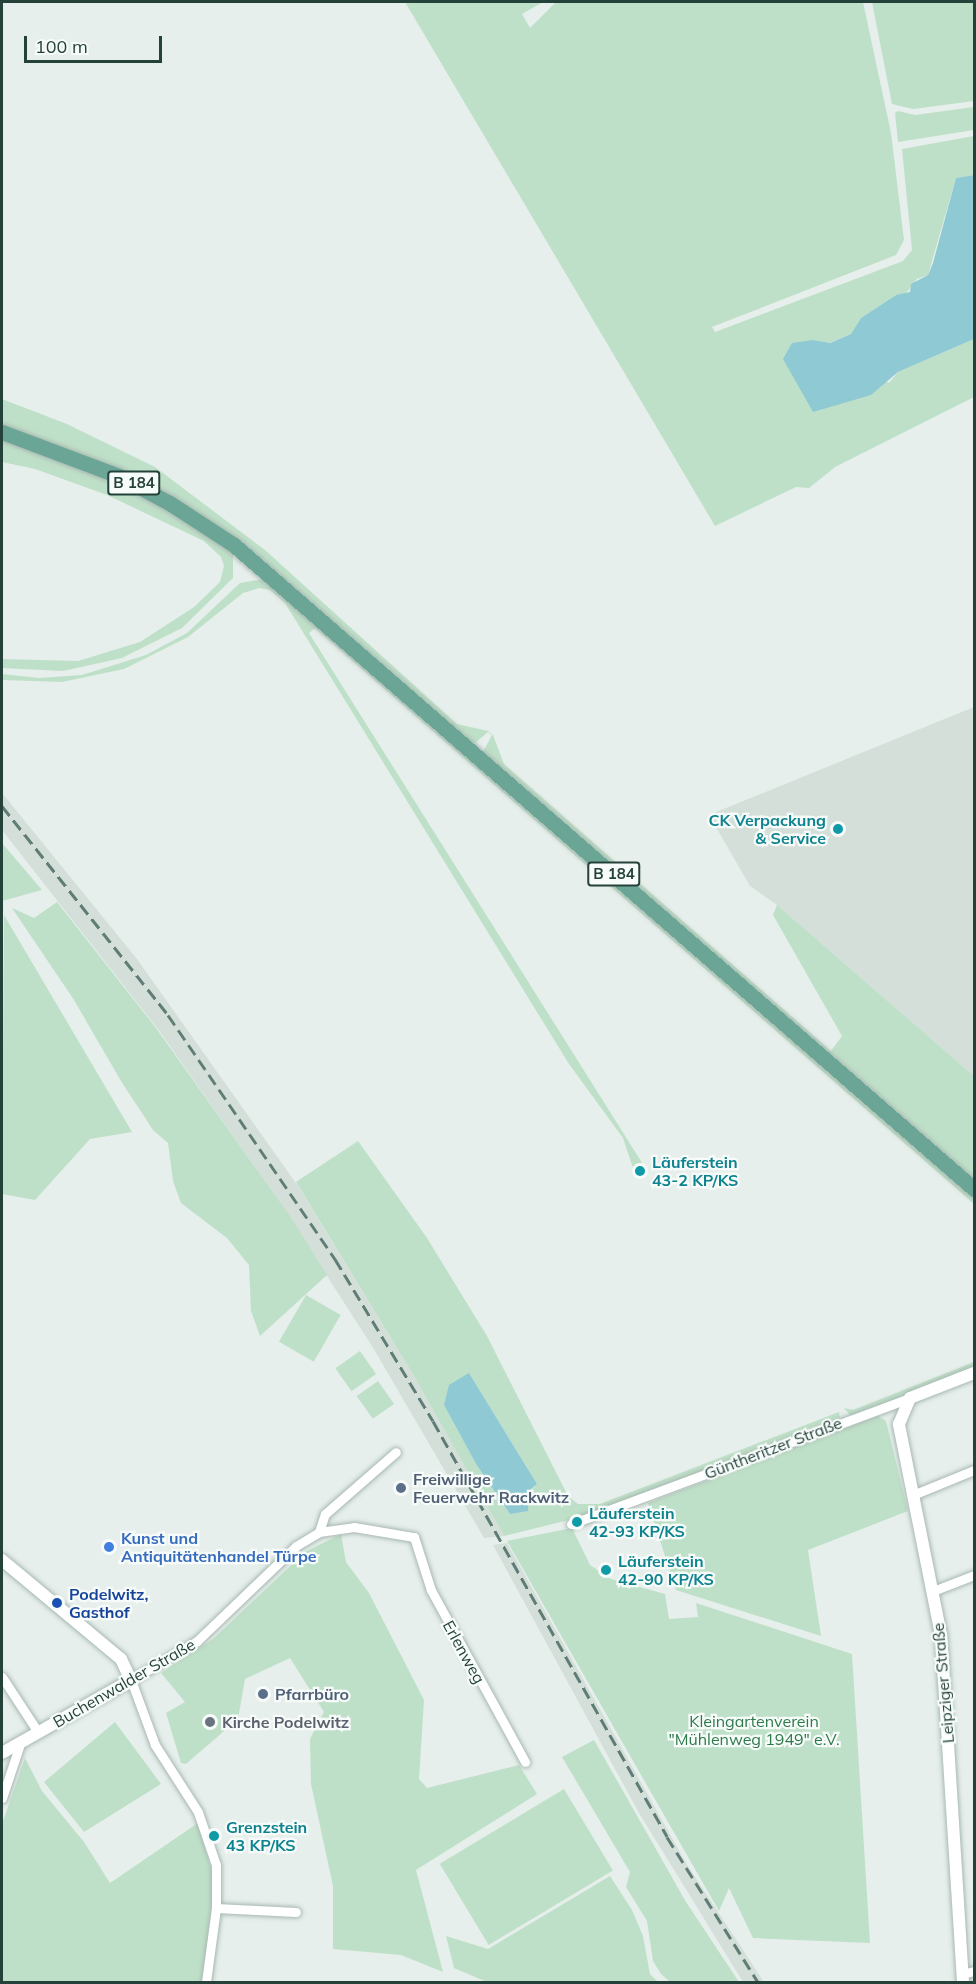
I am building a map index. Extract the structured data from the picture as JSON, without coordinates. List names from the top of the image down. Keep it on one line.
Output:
{"streets":{"main road":["B 184"],"street":["Güntheritzer Straße","Erlenweg","Buchenwalder Straße","Leipziger Straße"]},"crossings":[["Güntheritzer Straße","Leipziger Straße"],["Erlenweg","Buchenwalder Straße"]],"parks":["Kleingartenverein \"Mühlenweg 1949\" e.V."],"places":["CK Verpackung & Service","Läuferstein 43-2 KP/KS","Freiwillige Feuerwehr Rackwitz","Läuferstein 42-93 KP/KS","Kunst und Antiquitätenhandel Türpe","Läuferstein 42-90 KP/KS","Podelwitz, Gasthof","Pfarrbüro","Kirche Podelwitz","Grenzstein 43 KP/KS"],"scale_bar":"100 m"}
